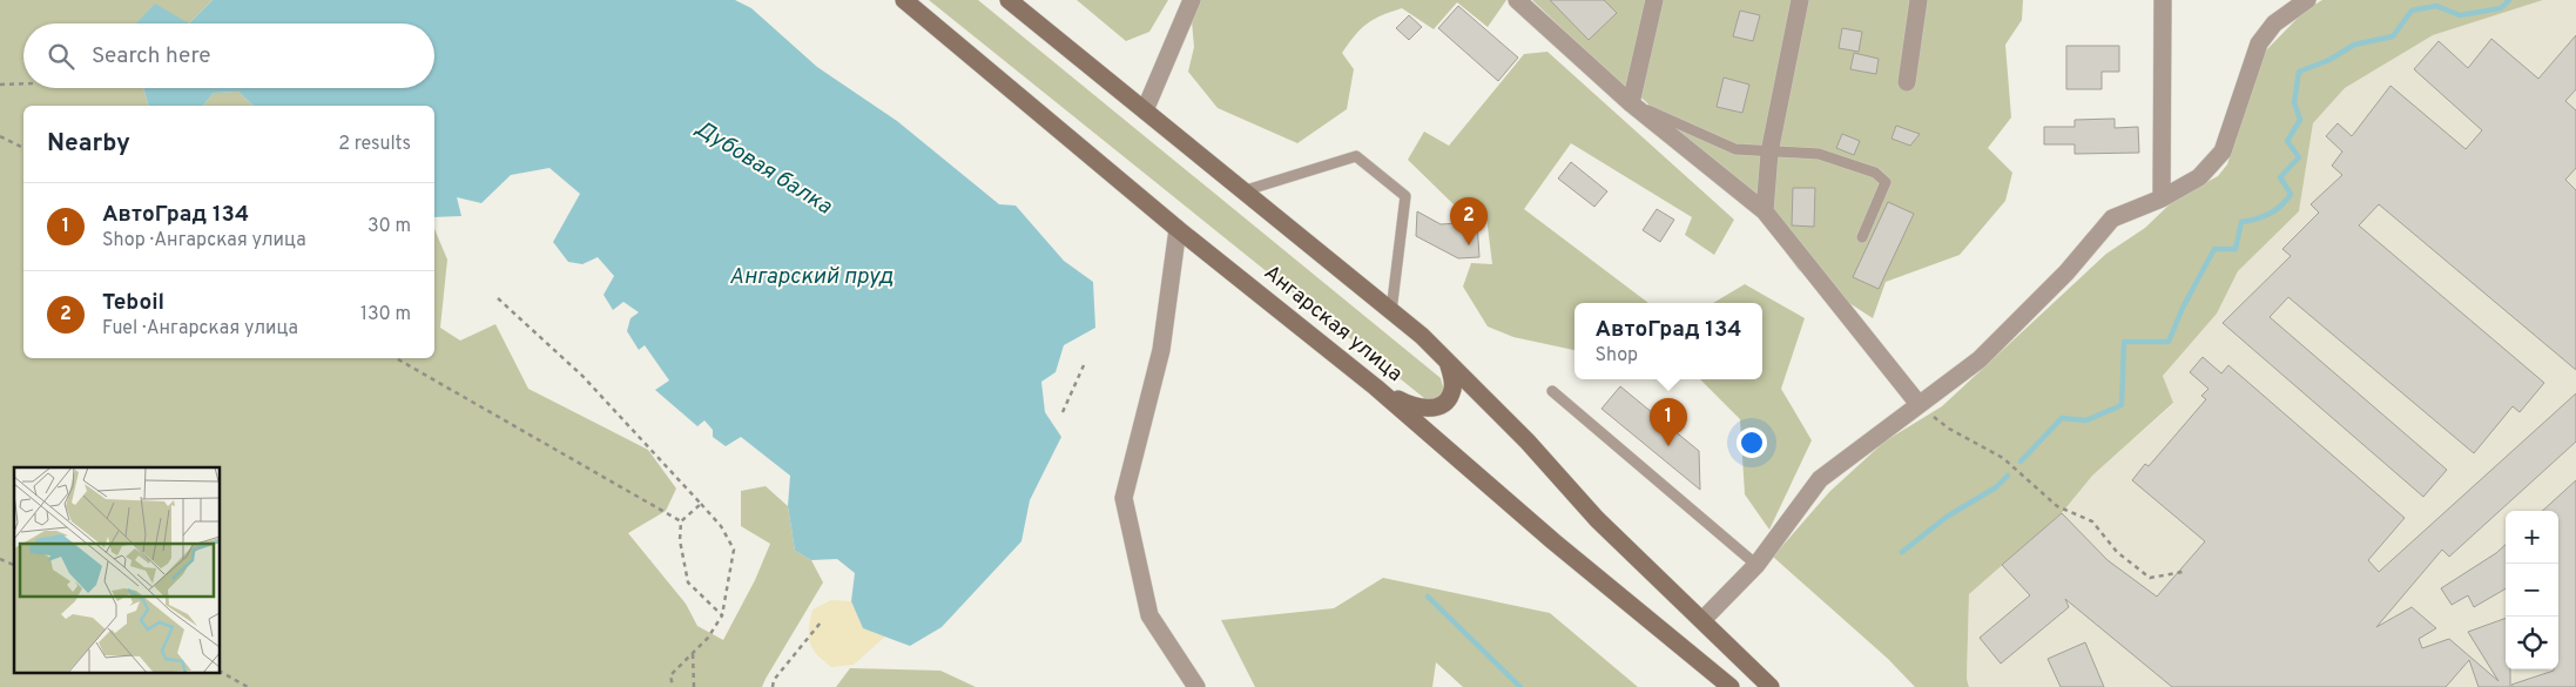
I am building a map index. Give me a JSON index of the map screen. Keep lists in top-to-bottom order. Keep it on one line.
{"streets":{"main road":["Ангарская улица"]},"water":["Дубовая балка","Ангарский пруд"],"page":{"search":"Search here","heading":["Nearby","2 results"],"list":[{"mark":"1","name":"АвтоГрад 134","note":"Shop · Ангарская улица","value":"30 m"},{"mark":"2","name":"Teboil","note":"Fuel · Ангарская улица","value":"130 m"}],"pins":["2","1"],"popup":["АвтоГрад 134","Shop"],"map_buttons":["+","−"]}}
